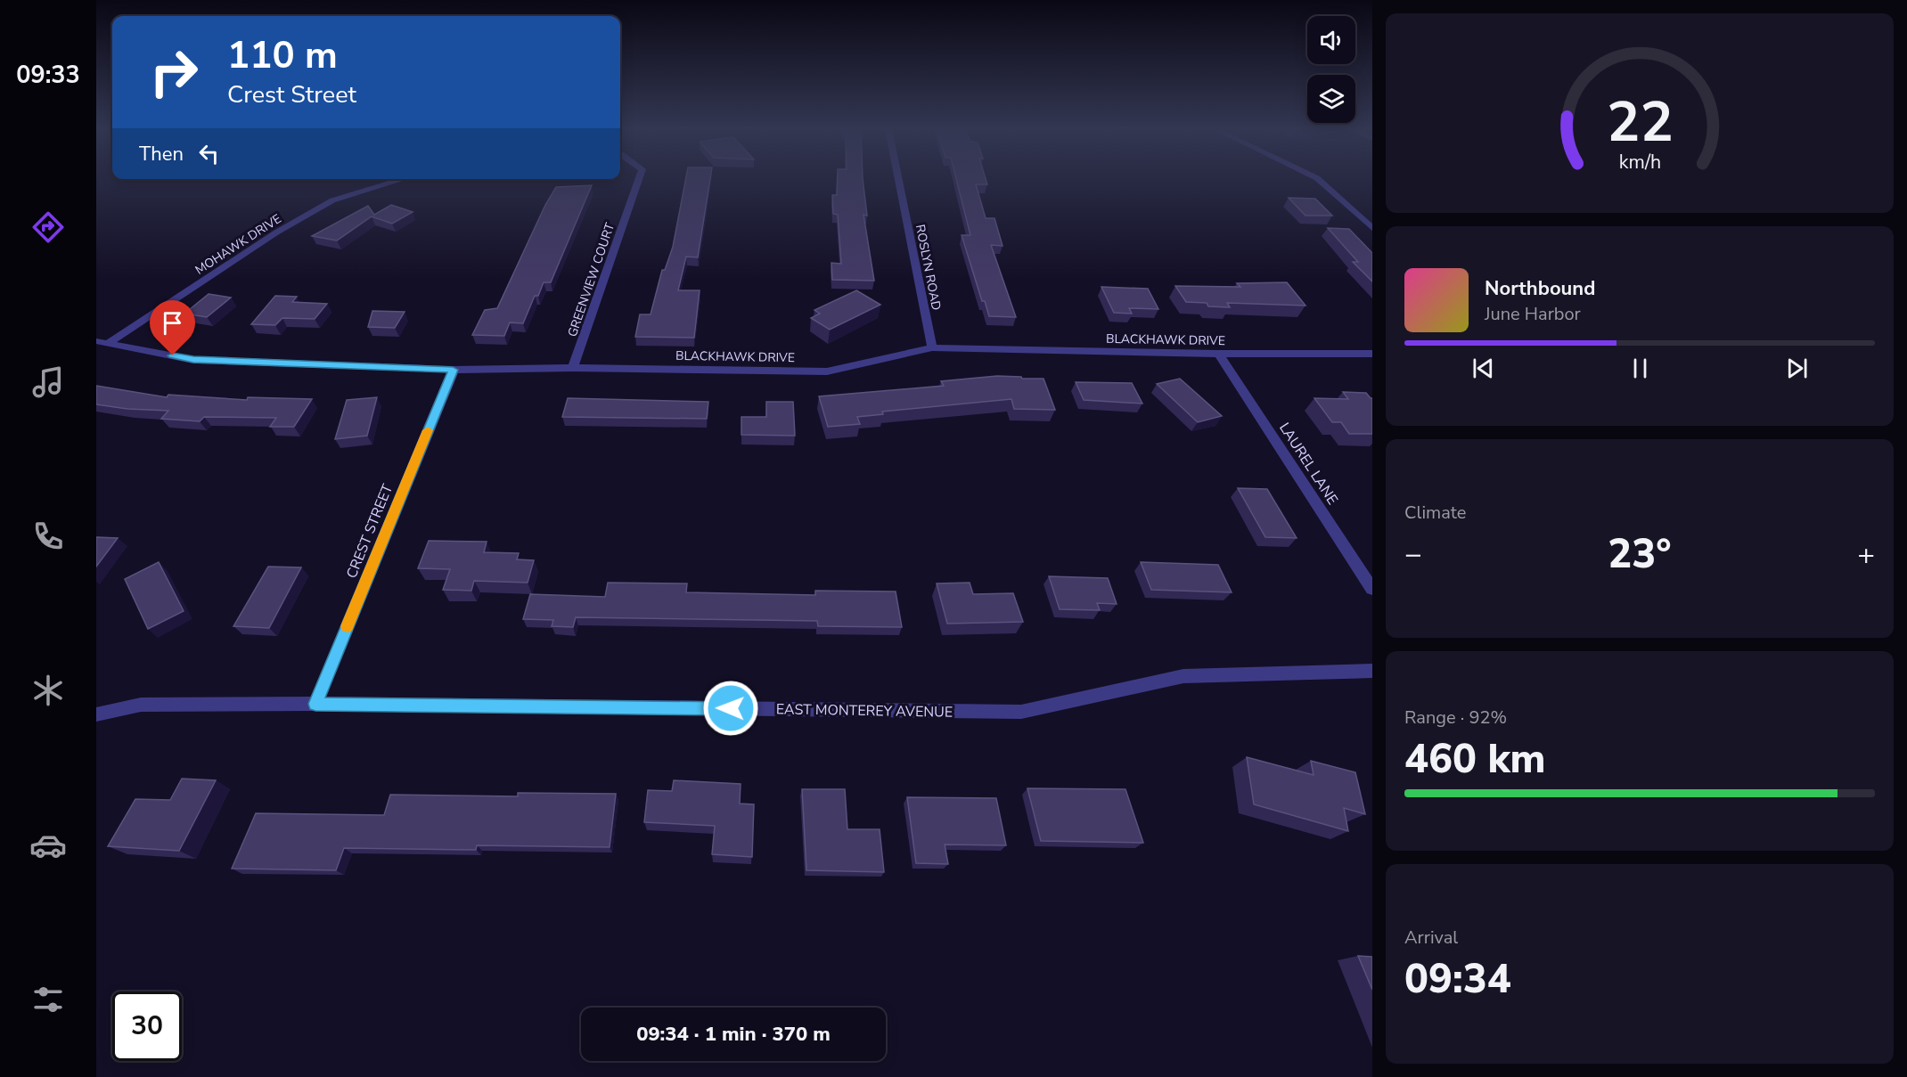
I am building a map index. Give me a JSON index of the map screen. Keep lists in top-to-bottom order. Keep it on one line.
{"streets":{"street":["MOHAWK DRIVE","ROSLYN ROAD","GREENVIEW COURT","BLACKHAWK DRIVE","LAUREL LANE","CREST STREET","EAST MONTEREY AVENUE"]},"crossings":[["MOHAWK DRIVE","BLACKHAWK DRIVE"],["ROSLYN ROAD","BLACKHAWK DRIVE"],["GREENVIEW COURT","BLACKHAWK DRIVE"],["BLACKHAWK DRIVE","LAUREL LANE"],["BLACKHAWK DRIVE","CREST STREET"],["CREST STREET","EAST MONTEREY AVENUE"]],"page":{"tabs":"09:33","turn":["110 m","Crest Street"],"then":"Then","song":["Northbound","June Harbor"],"tile":["Climate",["Range · 92%","460 km"],["Arrival","09:34"]],"heat":["−","23°","+"],"limit":"30","trip":"09:34 · 1 min · 370 m","gauge":["22","km/h"]}}
